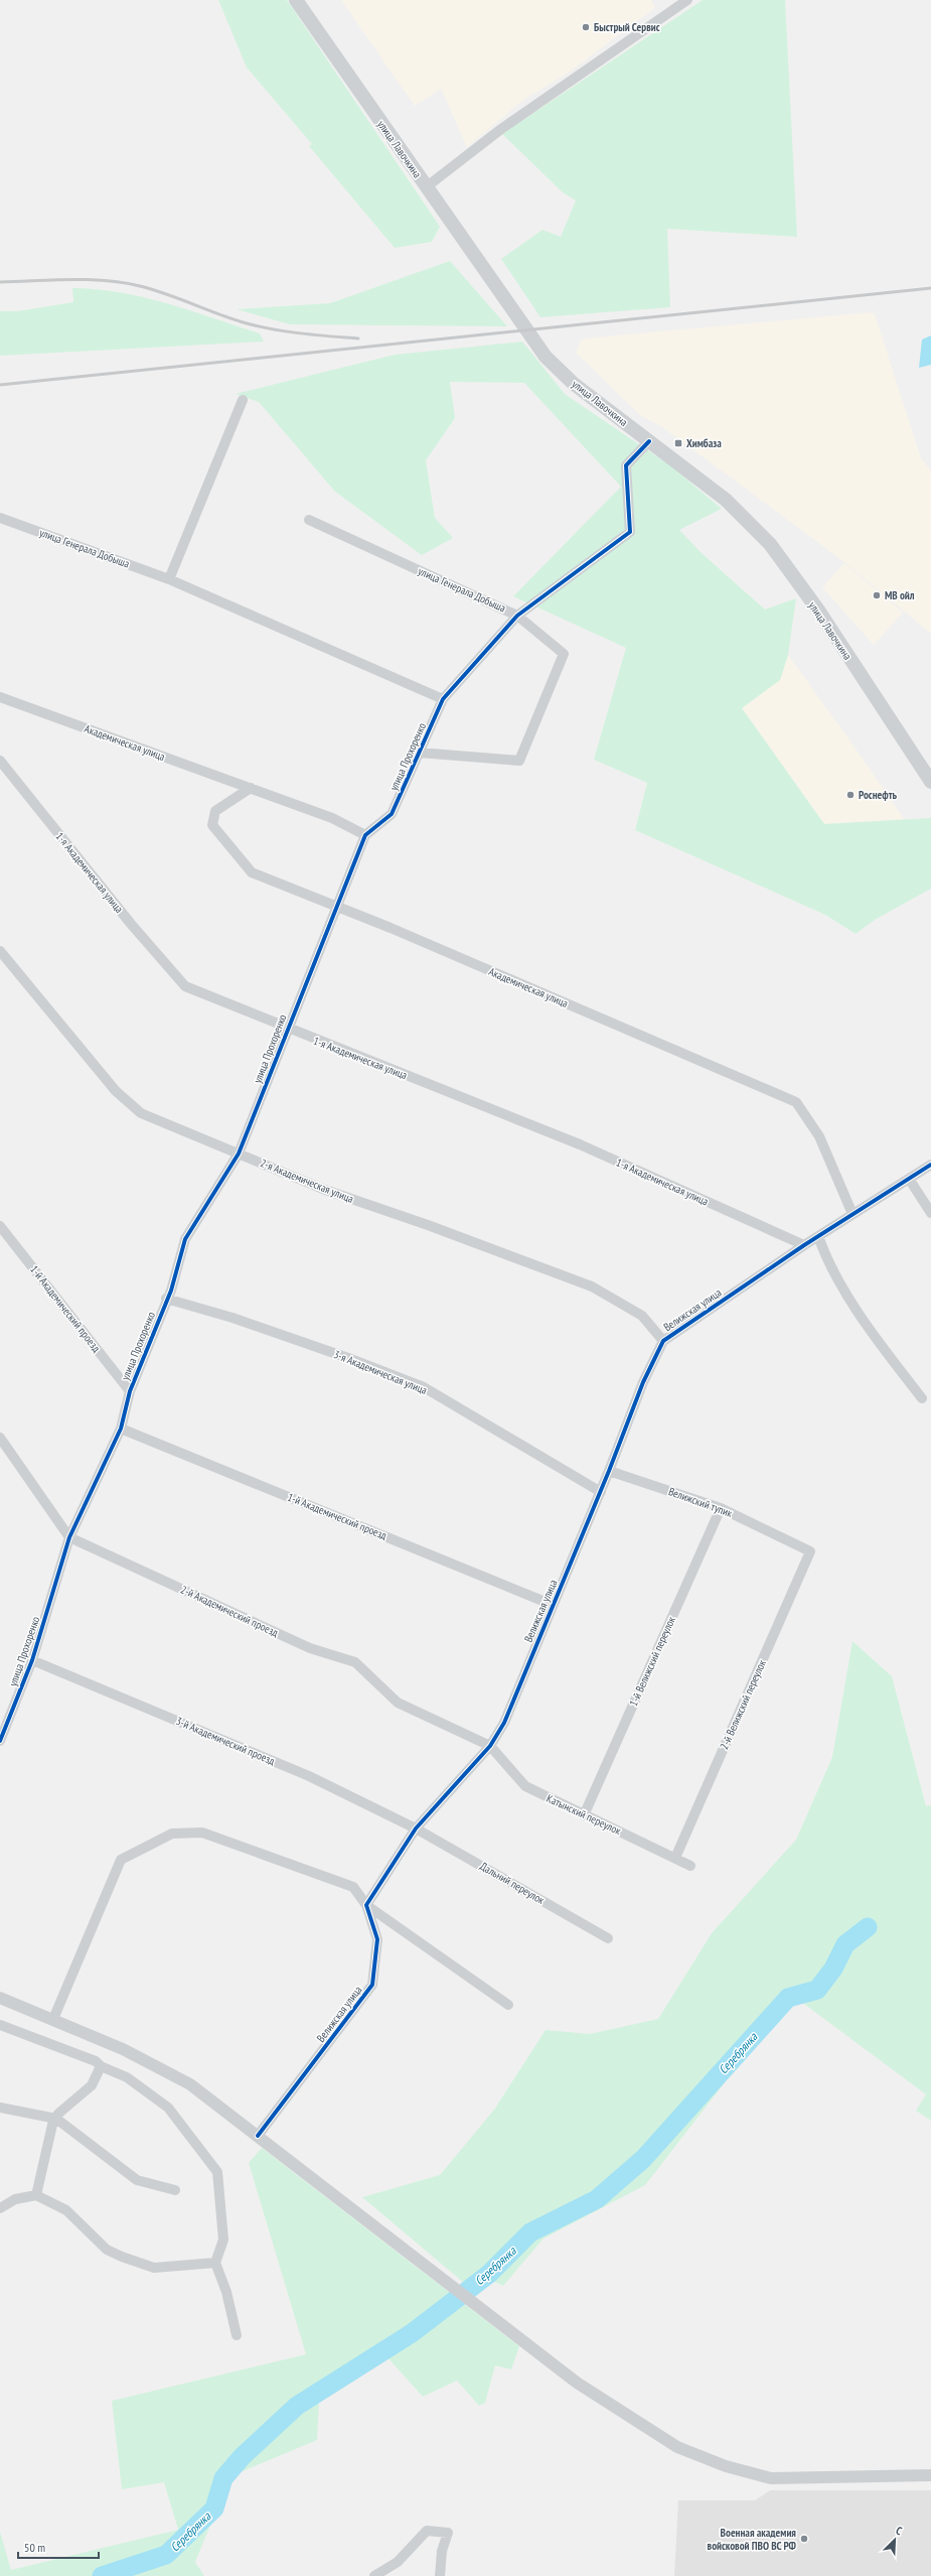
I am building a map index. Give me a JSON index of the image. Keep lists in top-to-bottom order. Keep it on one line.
{"streets":{"main road":["улица Лавочкина"],"street":["улица Генерала Добыша","Академическая улица","улица Прохоренко","1-я Академическая улица","2-я Академическая улица","1-й Академический проезд","Велижская улица","3-я Академическая улица","Велижский тупик","2-й Академический проезд","1-й Велижский переулок","2-й Велижский переулок","3-й Академический проезд","Катынский переулок","Дальний переулок"]},"crossings":[["улица Лавочкина","улица Прохоренко"],["улица Генерала Добыша","улица Прохоренко"],["Академическая улица","улица Прохоренко"],["Академическая улица","Велижская улица"],["улица Прохоренко","1-я Академическая улица"],["улица Прохоренко","2-я Академическая улица"],["улица Прохоренко","1-й Академический проезд"],["улица Прохоренко","3-я Академическая улица"],["улица Прохоренко","2-й Академический проезд"],["улица Прохоренко","3-й Академический проезд"],["1-я Академическая улица","Велижская улица"],["2-я Академическая улица","Велижская улица"],["1-й Академический проезд","Велижская улица"],["Велижская улица","3-я Академическая улица"],["Велижская улица","Велижский тупик"],["Велижская улица","2-й Академический проезд"],["Велижская улица","3-й Академический проезд"],["Велижская улица","Катынский переулок"],["Велижская улица","Дальний переулок"],["Велижский тупик","1-й Велижский переулок"],["Велижский тупик","2-й Велижский переулок"],["2-й Академический проезд","Катынский переулок"],["1-й Велижский переулок","Катынский переулок"],["2-й Велижский переулок","Катынский переулок"],["3-й Академический проезд","Дальний переулок"]],"water":["Серебрянка"],"places":{"other":["Быстрый Сервис","МВ ойл","Роснефть","Военная академия войсковой ПВО ВС РФ"],"transit":["Химбаза"]},"scale_bar":"50 m","north":"top right"}
